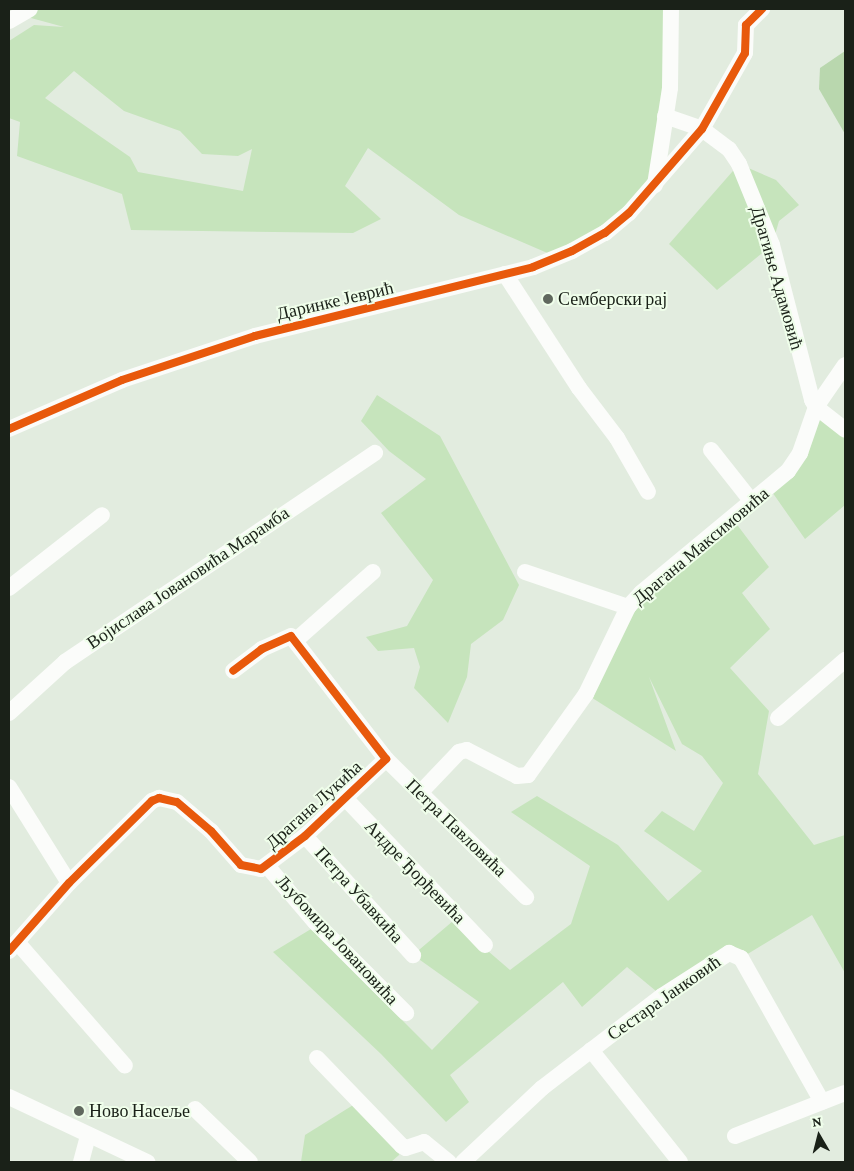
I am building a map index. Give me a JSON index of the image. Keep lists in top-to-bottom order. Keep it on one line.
{"streets":{"street":["Драгиње Адамовић","Даринке Јеврић","Драгана Максимовића","Војислава Јовановића Марамба","Драгана Лукића","Петра Павловића","Андре Ђорђевића","Петра Убавкића","Љубомира Јовановића","Сестара Јанковић"]},"crossings":[["Драгиње Адамовић","Даринке Јеврић"],["Драгиње Адамовић","Драгана Максимовића"],["Драгана Максимовића","Петра Павловића"],["Драгана Лукића","Петра Павловића"],["Драгана Лукића","Андре Ђорђевића"],["Драгана Лукића","Петра Убавкића"],["Драгана Лукића","Љубомира Јовановића"]],"places":["Семберски рај","Ново Насеље"],"north":"top"}
